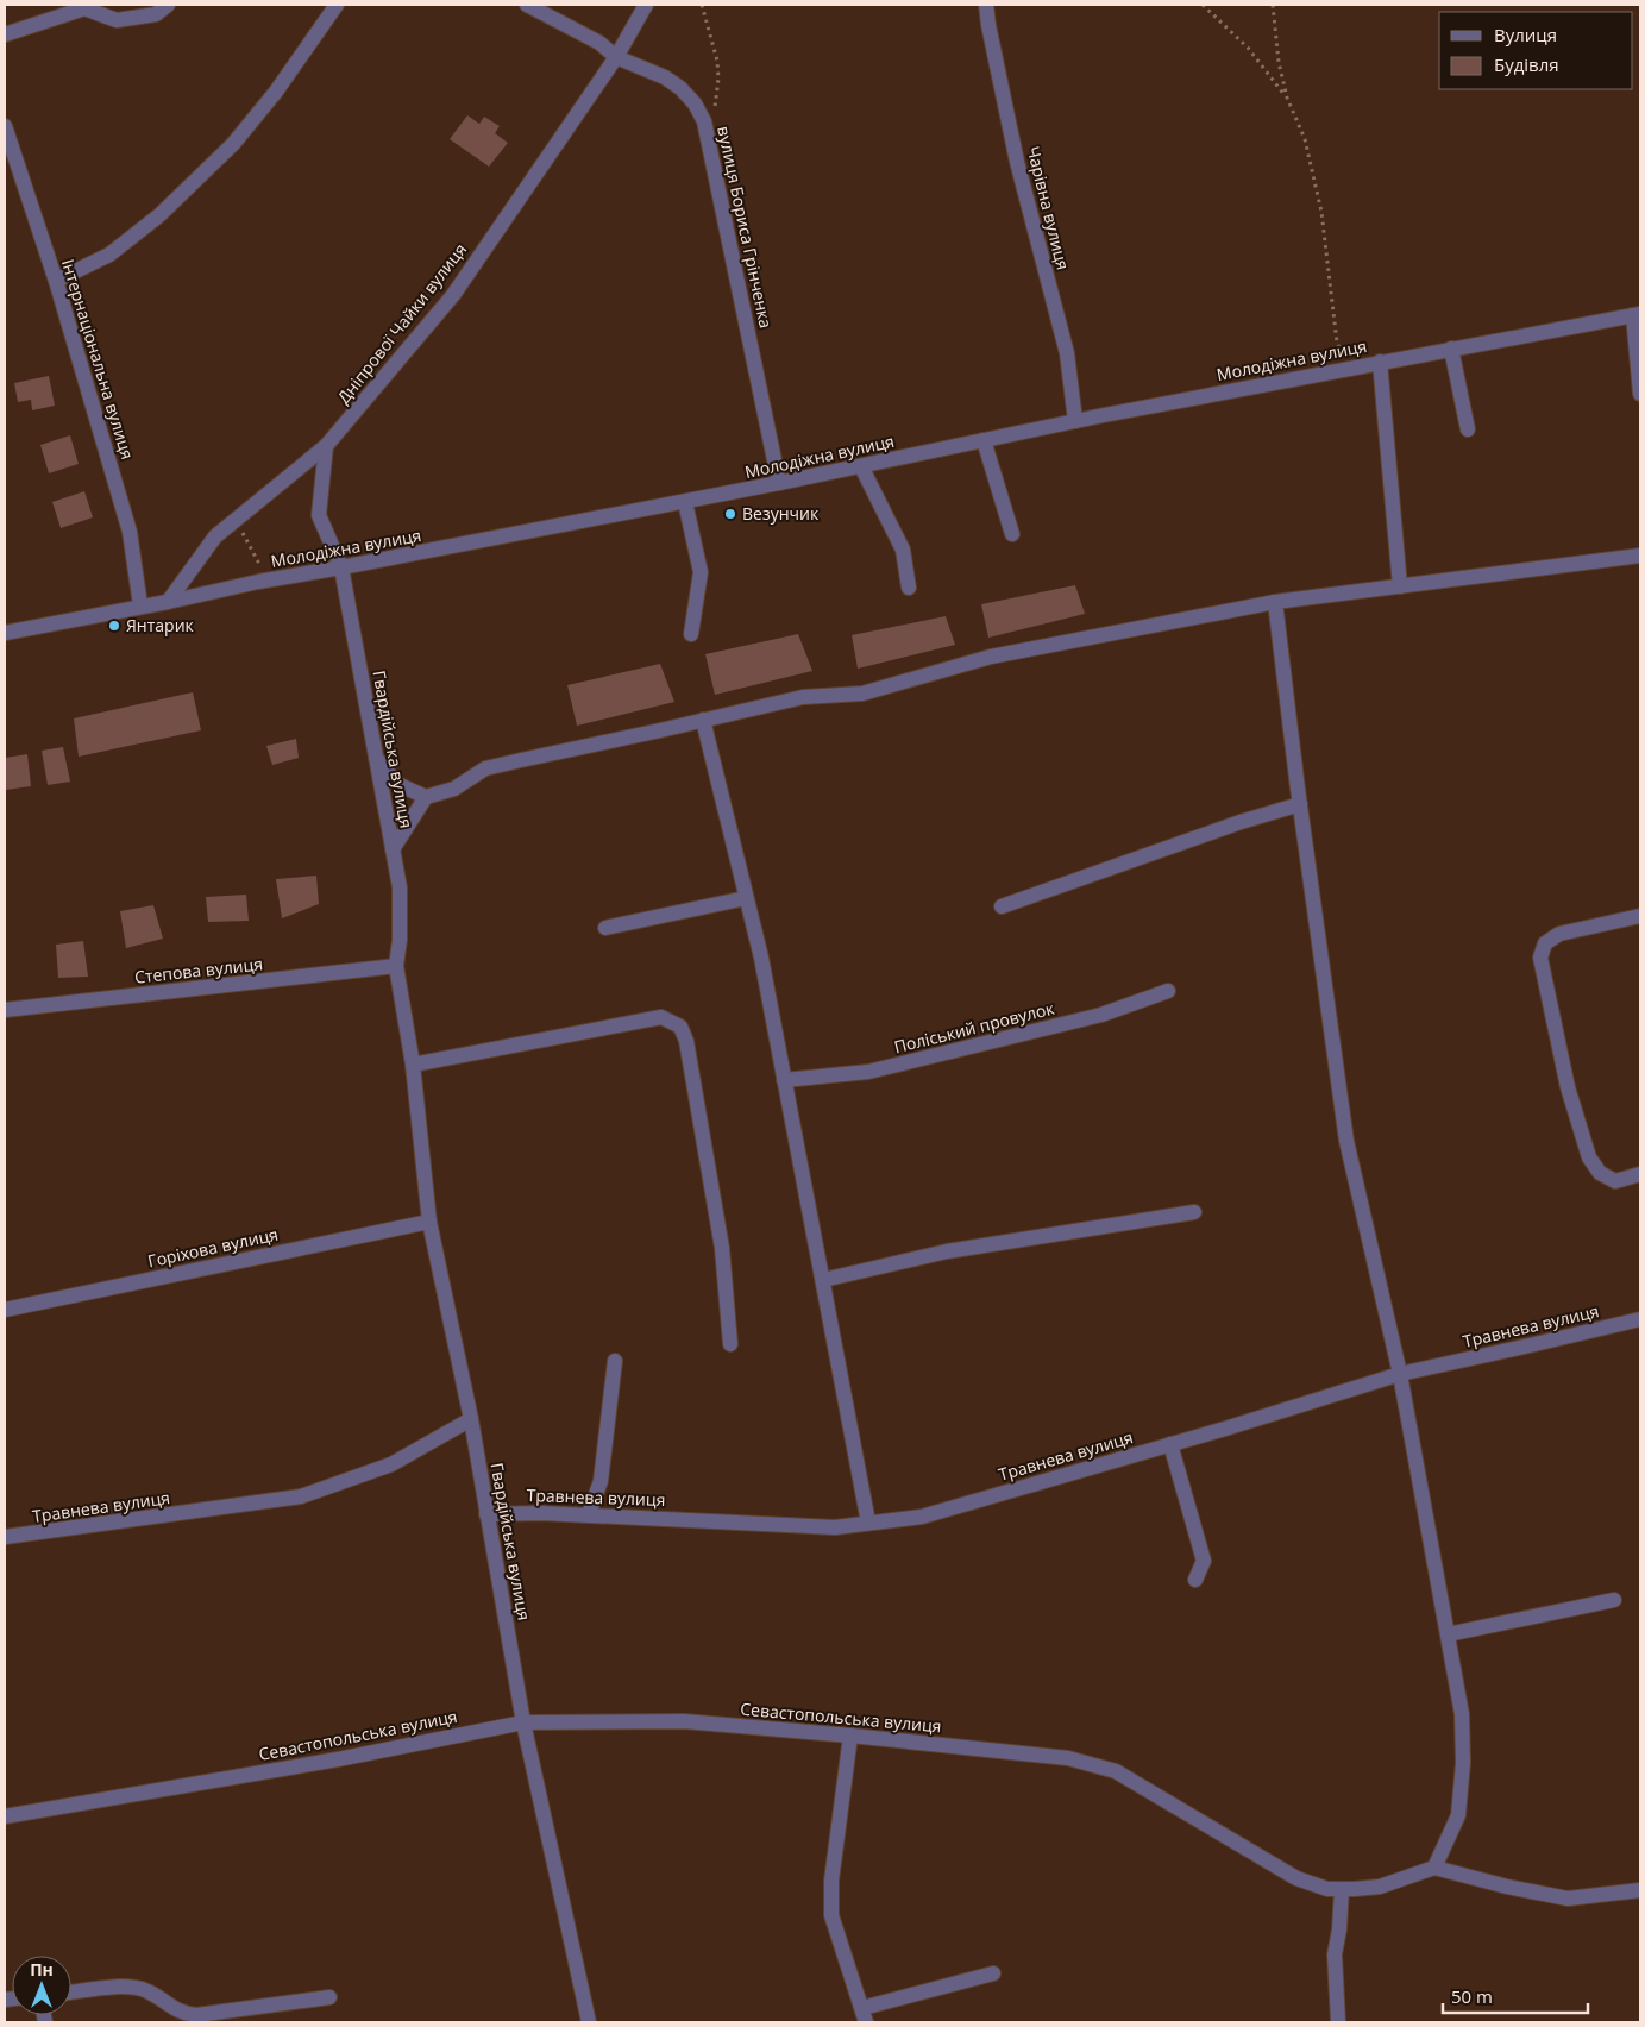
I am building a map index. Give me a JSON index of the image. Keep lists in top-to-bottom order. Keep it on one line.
{"streets":{"street":["Чарівна вулиця","вулиця Бориса Грінченка","Дніпрової Чайки вулиця","Інтернаціональна вулиця","Молодіжна вулиця","Гвардійська вулиця","Степова вулиця","Поліський провулок","Горіхова вулиця","Травнева вулиця","Севастопольська вулиця"]},"crossings":[["Чарівна вулиця","Молодіжна вулиця"],["вулиця Бориса Грінченка","Дніпрової Чайки вулиця"],["вулиця Бориса Грінченка","Молодіжна вулиця"],["Дніпрової Чайки вулиця","Молодіжна вулиця"],["Дніпрової Чайки вулиця","Гвардійська вулиця"],["Інтернаціональна вулиця","Молодіжна вулиця"],["Молодіжна вулиця","Гвардійська вулиця"],["Гвардійська вулиця","Степова вулиця"],["Гвардійська вулиця","Горіхова вулиця"],["Гвардійська вулиця","Травнева вулиця"],["Гвардійська вулиця","Севастопольська вулиця"]],"places":["Везунчик","Янтарик"],"legend":["Вулиця","Будівля"],"scale_bar":"50 m","north":"top"}
